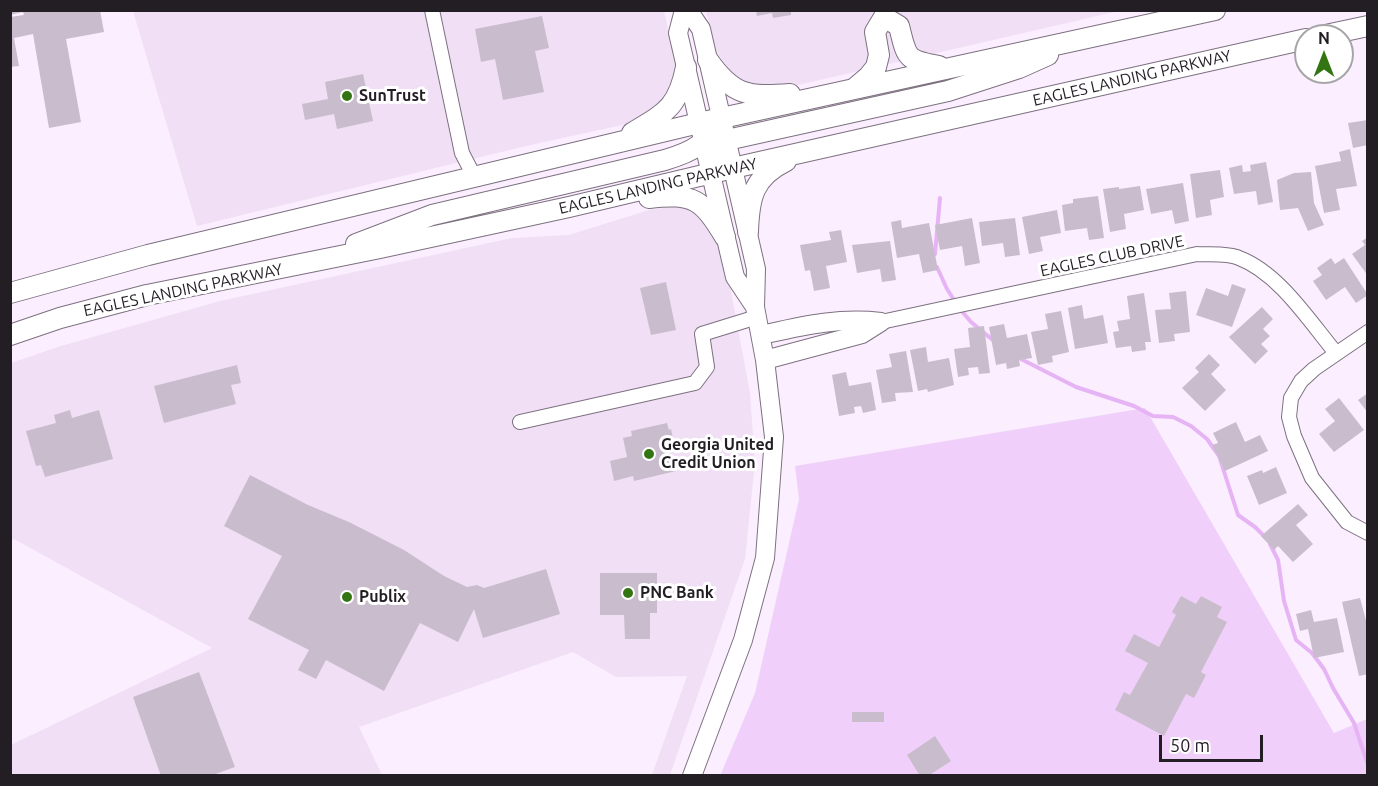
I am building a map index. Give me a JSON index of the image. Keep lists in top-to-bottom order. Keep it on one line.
{"streets":{"main road":["EAGLES LANDING PARKWAY"],"street":["EAGLES CLUB DRIVE"]},"places":["SunTrust","Georgia United Credit Union","PNC Bank","Publix"],"scale_bar":"50 m","north":"top"}
